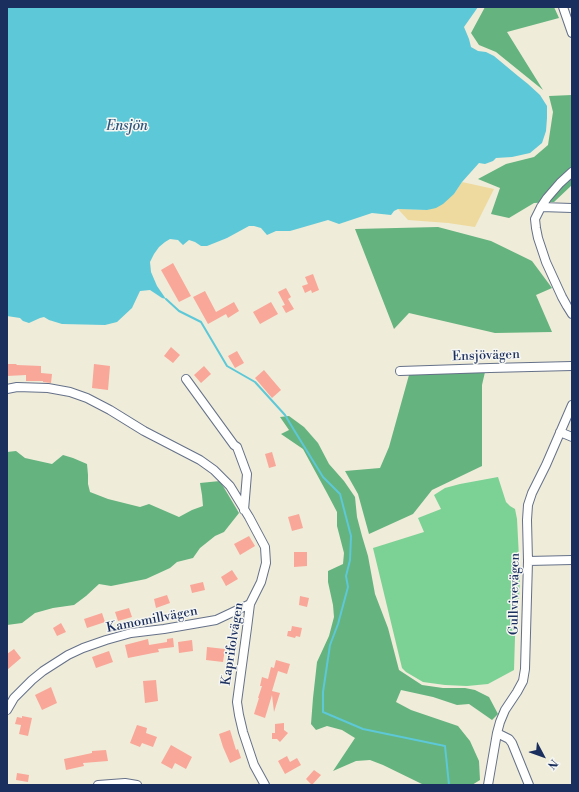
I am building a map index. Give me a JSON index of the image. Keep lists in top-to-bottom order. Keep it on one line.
{"streets":{"street":["Ensjövägen","Gullvivevägen","Kamomillvägen","Kaprifolvägen"]},"crossings":[["Kamomillvägen","Kaprifolvägen"]],"water":["Ensjön"],"north":"bottom right"}
